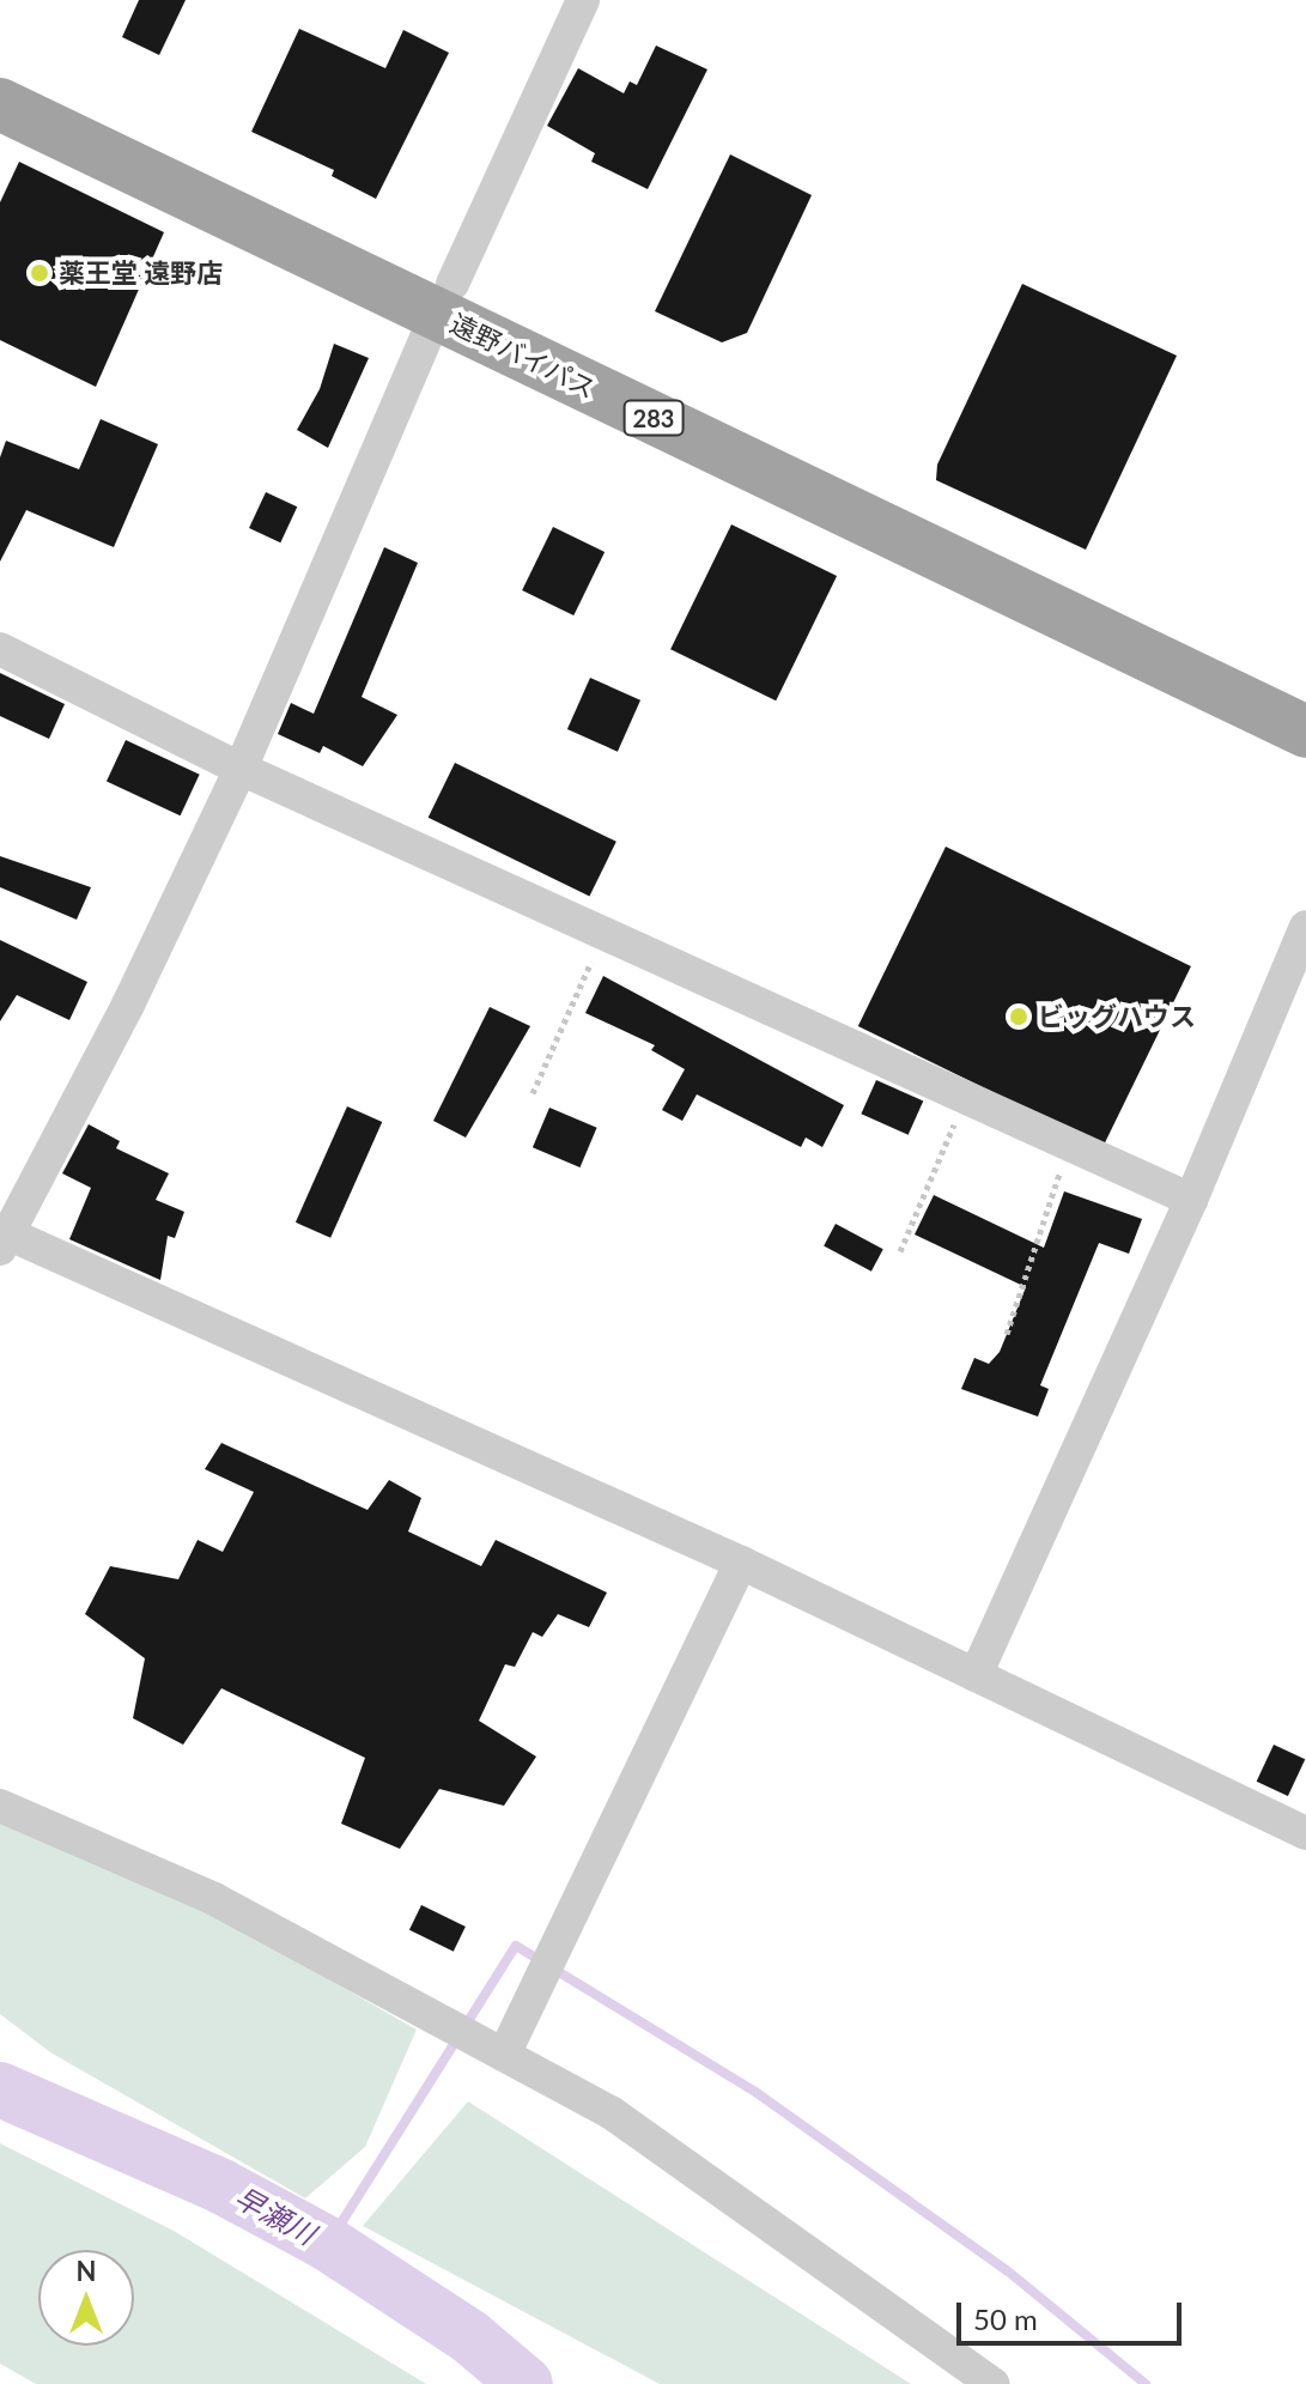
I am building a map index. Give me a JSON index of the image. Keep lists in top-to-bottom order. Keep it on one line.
{"streets":{"highway":["遠野バイパス","283"]},"water":["早瀬川"],"places":["薬王堂 遠野店","ビッグハウス"],"scale_bar":"50 m","north":"top"}
